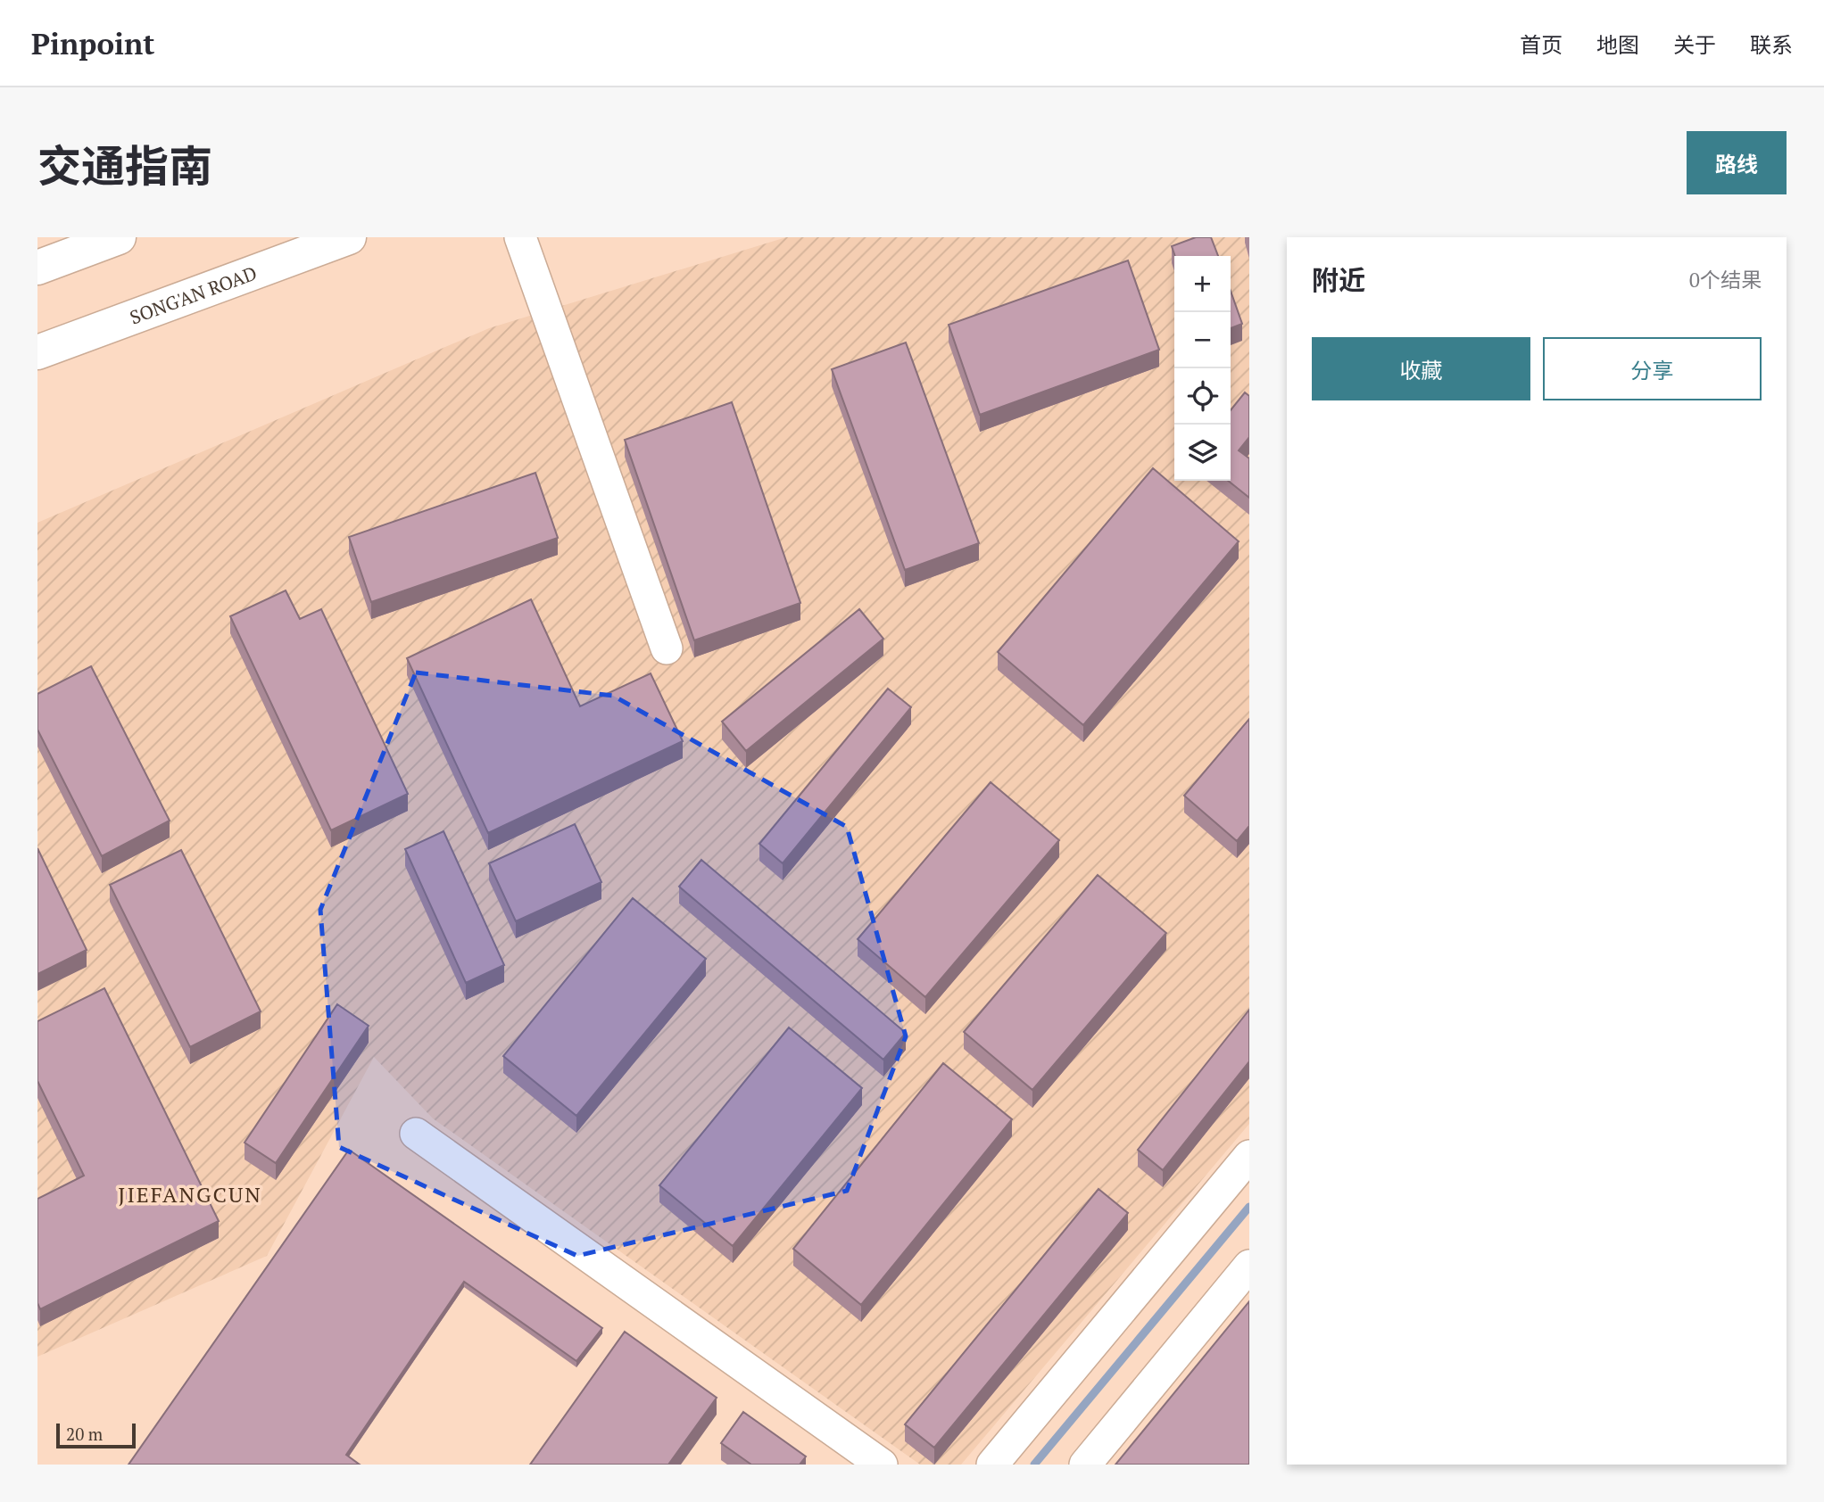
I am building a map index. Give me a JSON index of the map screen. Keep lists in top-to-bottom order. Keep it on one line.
{"streets":{"main road":["SONG'AN ROAD"]},"districts":["JIEFANGCUN"],"scale_bar":"20 m","page":{"header":"Pinpoint","nav":["首页","地图","关于","联系"],"title":"交通指南","buttons":["路线",["收藏","分享"]],"heading":["附近","0个结果"],"map_buttons":["+","−"],"scale":"20 m"}}
